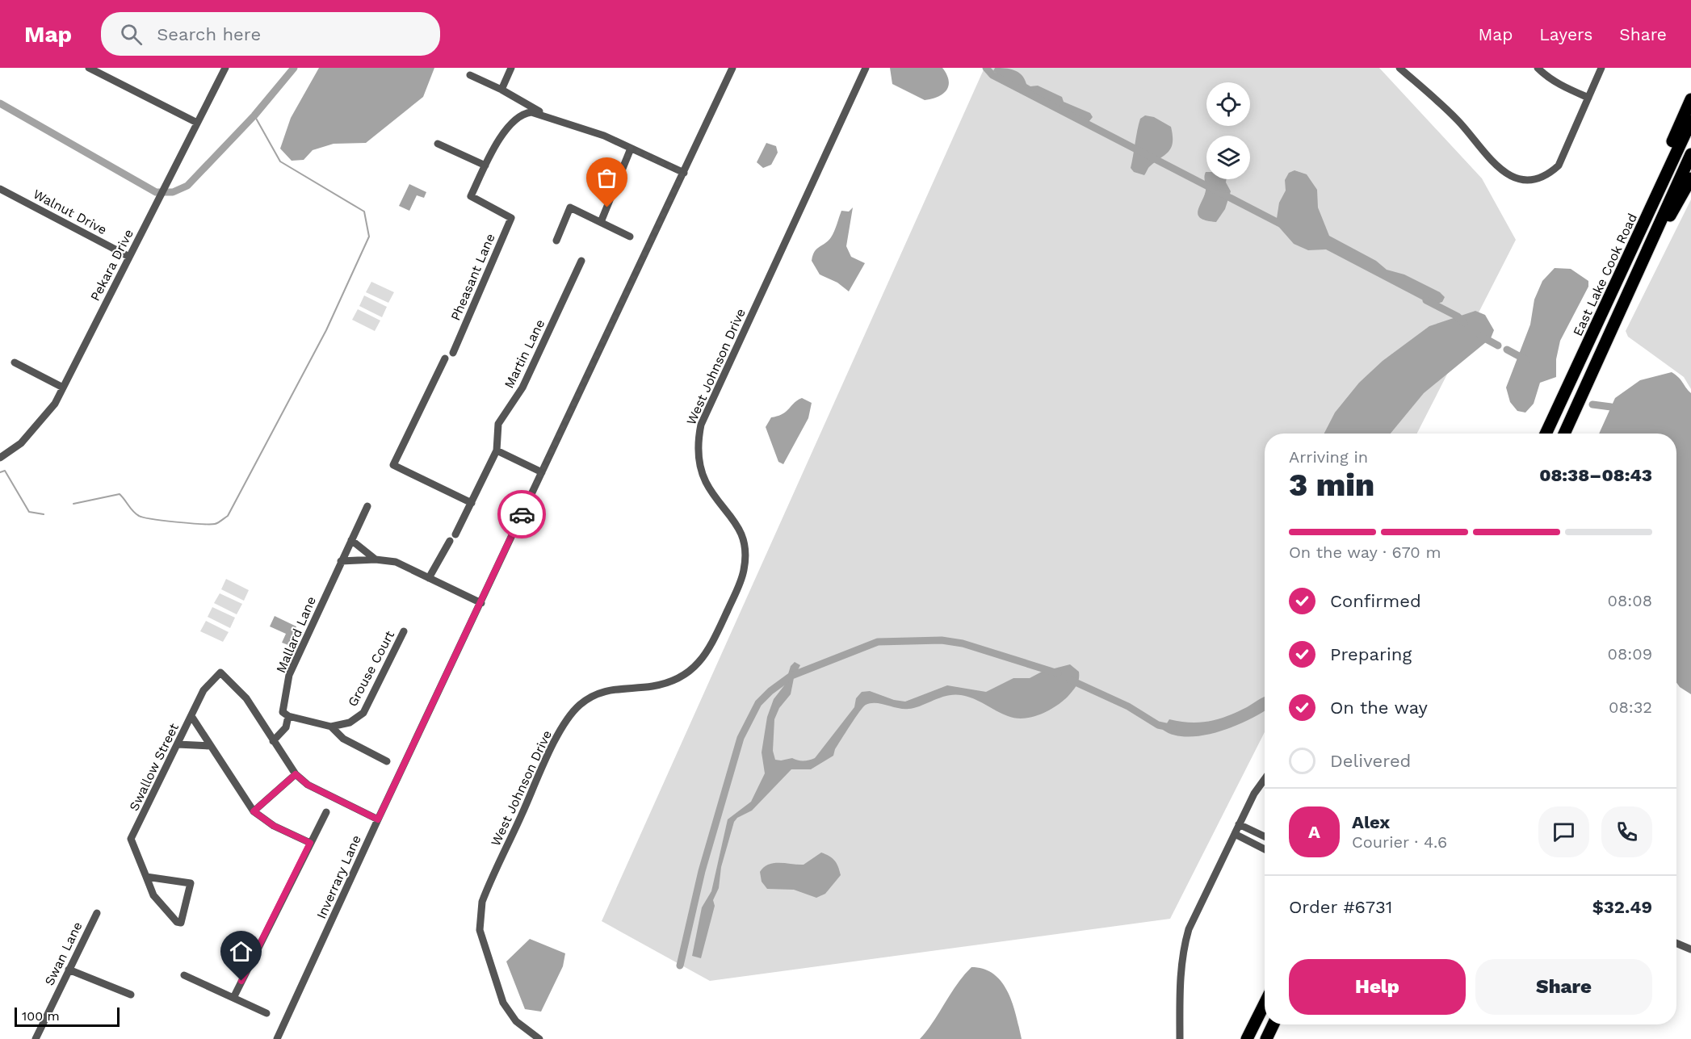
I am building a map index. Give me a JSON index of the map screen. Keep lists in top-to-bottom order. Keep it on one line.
{"streets":{"main road":["East Lake Cook Road"],"street":["Walnut Drive","Pekara Drive","Pheasant Lane","Martin Lane","West Johnson Drive","Mallard Lane","Grouse Court","Swallow Street","Inverrary Lane","Swan Lane"]},"crossings":[["Walnut Drive","Pekara Drive"]],"scale_bar":"100 m","page":{"header":"Map","search":"Search here","nav":["Map","Layers","Share"],"heading":["3 min","Arriving in","08:38–08:43"],"panel":["Alex","Courier · 4.6","Order #6731","$32.49"],"bar":"On the way · 670 m","list":[["Confirmed","08:08"],["Preparing","08:09"],["On the way","08:32"],"Delivered"],"round":"A","buttons":["Help","Share"],"scale":"100 m"}}
